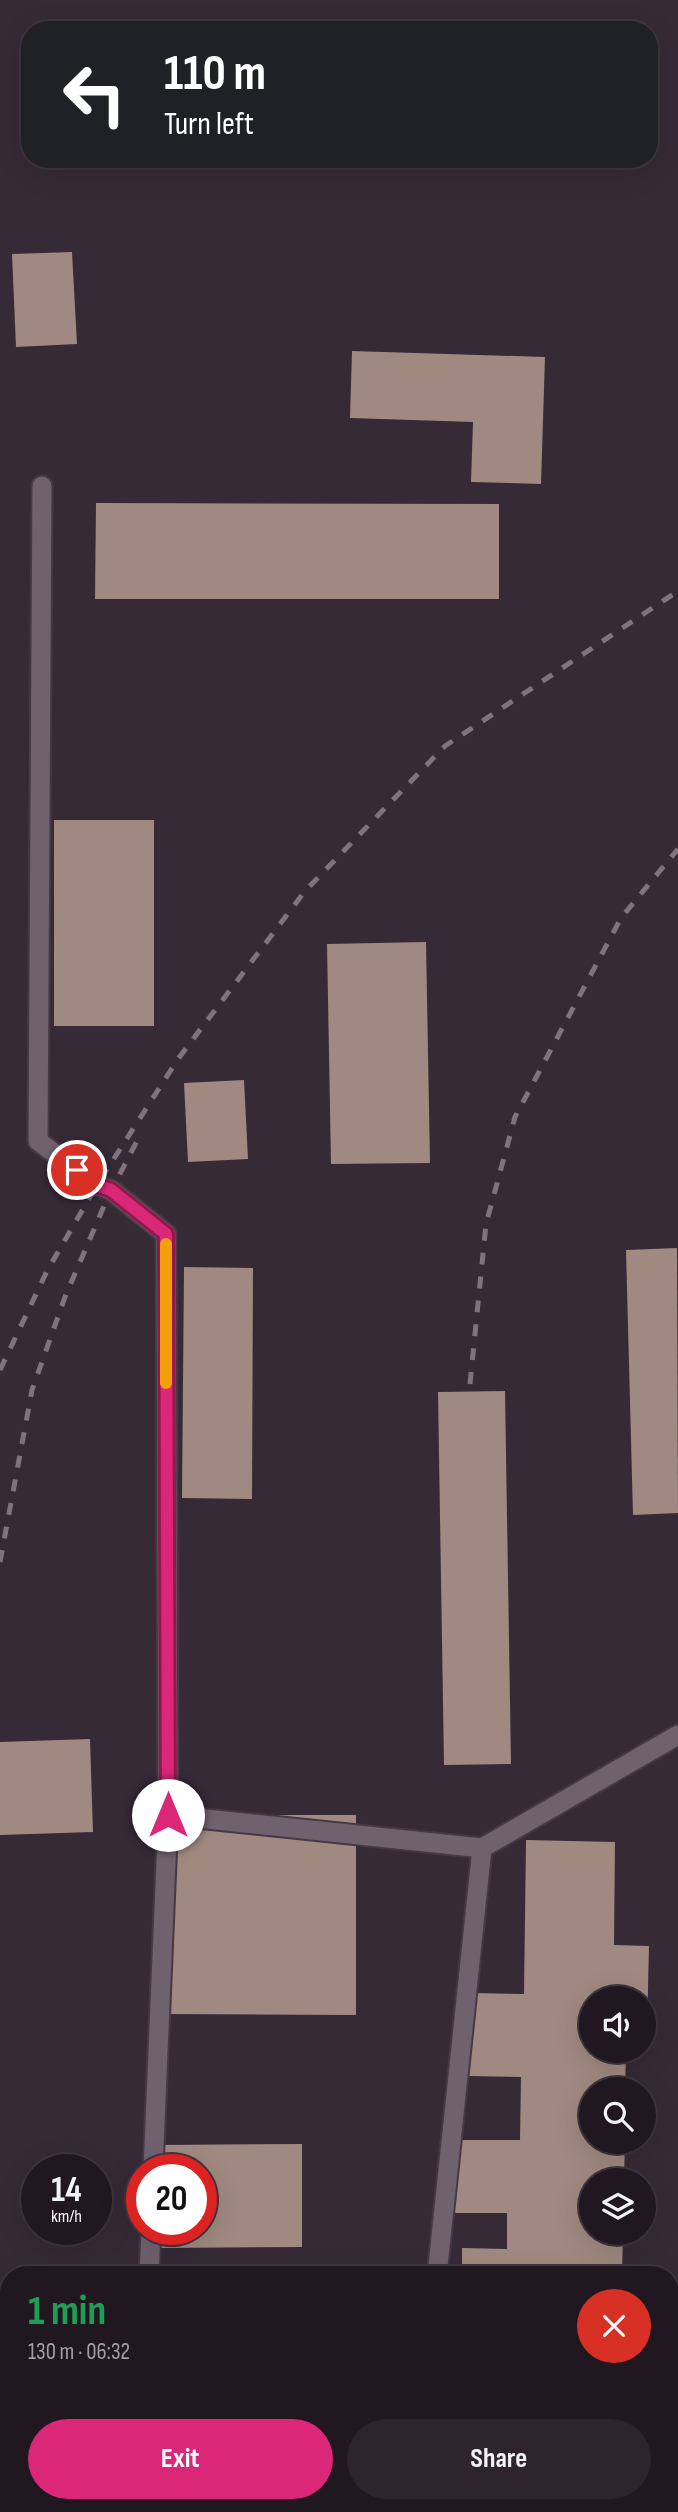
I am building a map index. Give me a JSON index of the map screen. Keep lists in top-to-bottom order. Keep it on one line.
{"page":{"turn":["110 m","Turn left"],"speed":"14 km/h","limit":"20","heading":["1 min","130 m · 06:32"],"buttons":["Exit","Share"]}}
